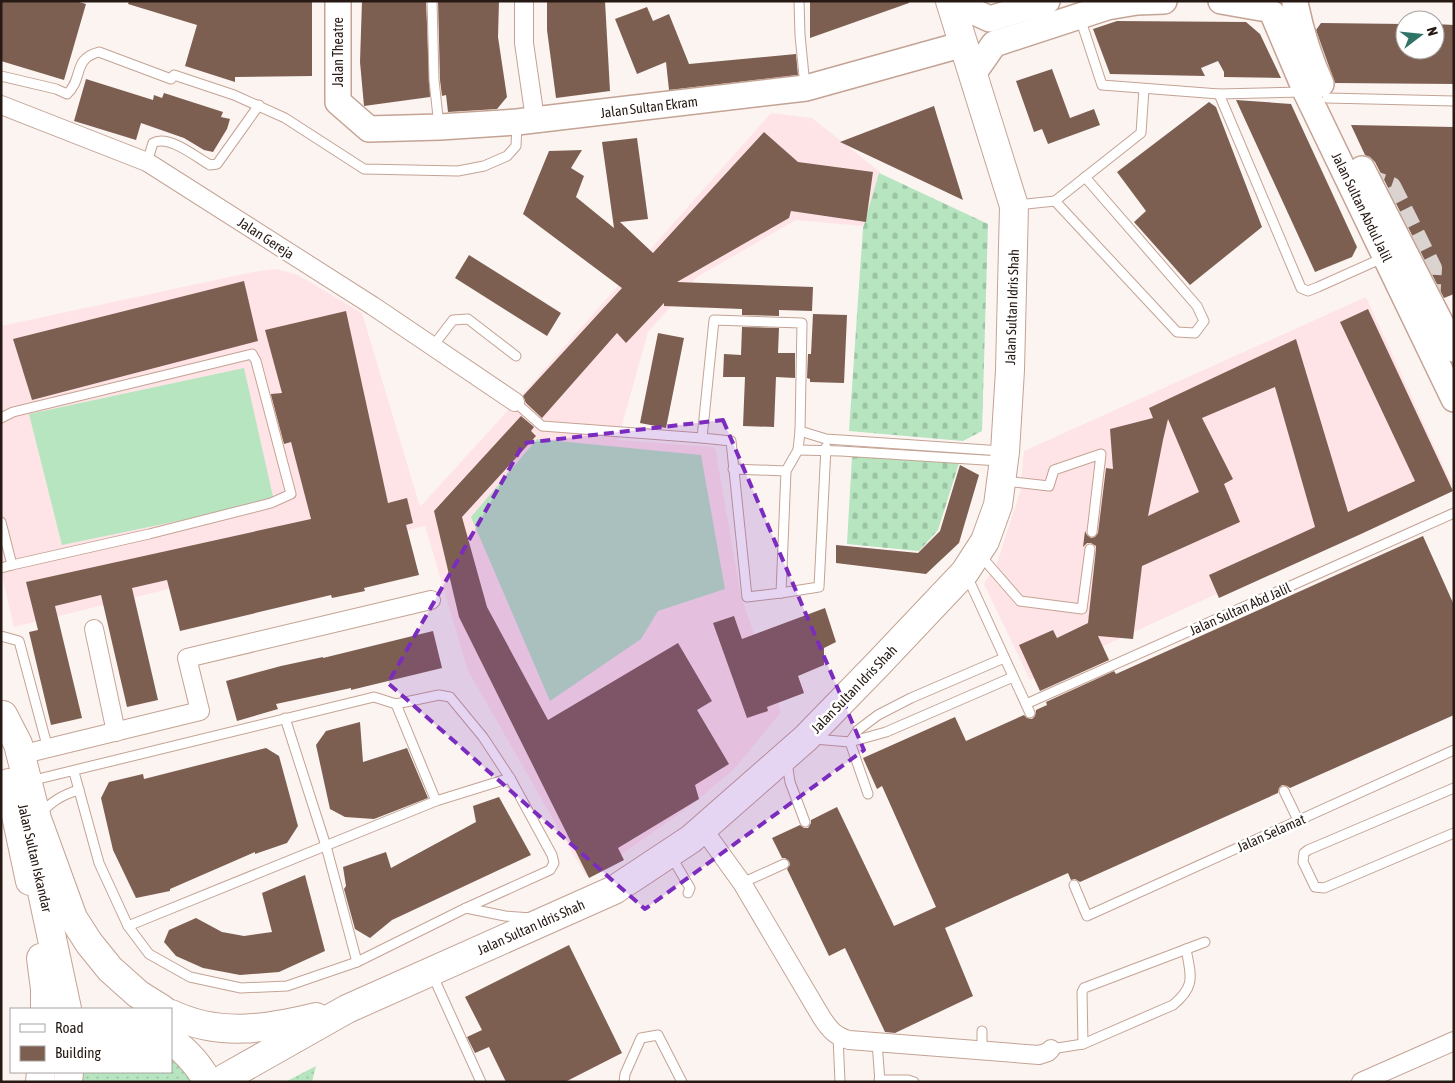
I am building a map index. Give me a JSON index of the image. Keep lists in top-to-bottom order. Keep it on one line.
{"streets":{"highway":["Jalan Sultan Idris Shah","Jalan Sultan Iskandar"],"street":["Jalan Theatre","Jalan Sultan Ekram","Jalan Sultan Abdul Jalil","Jalan Gereja"],"lane":["Jalan Sultan Abd Jalil","Jalan Selamat"]},"crossings":[["Jalan Theatre","Jalan Sultan Ekram"],["Jalan Sultan Ekram","Jalan Sultan Idris Shah"]],"legend":["Road","Building"],"north":"right"}
